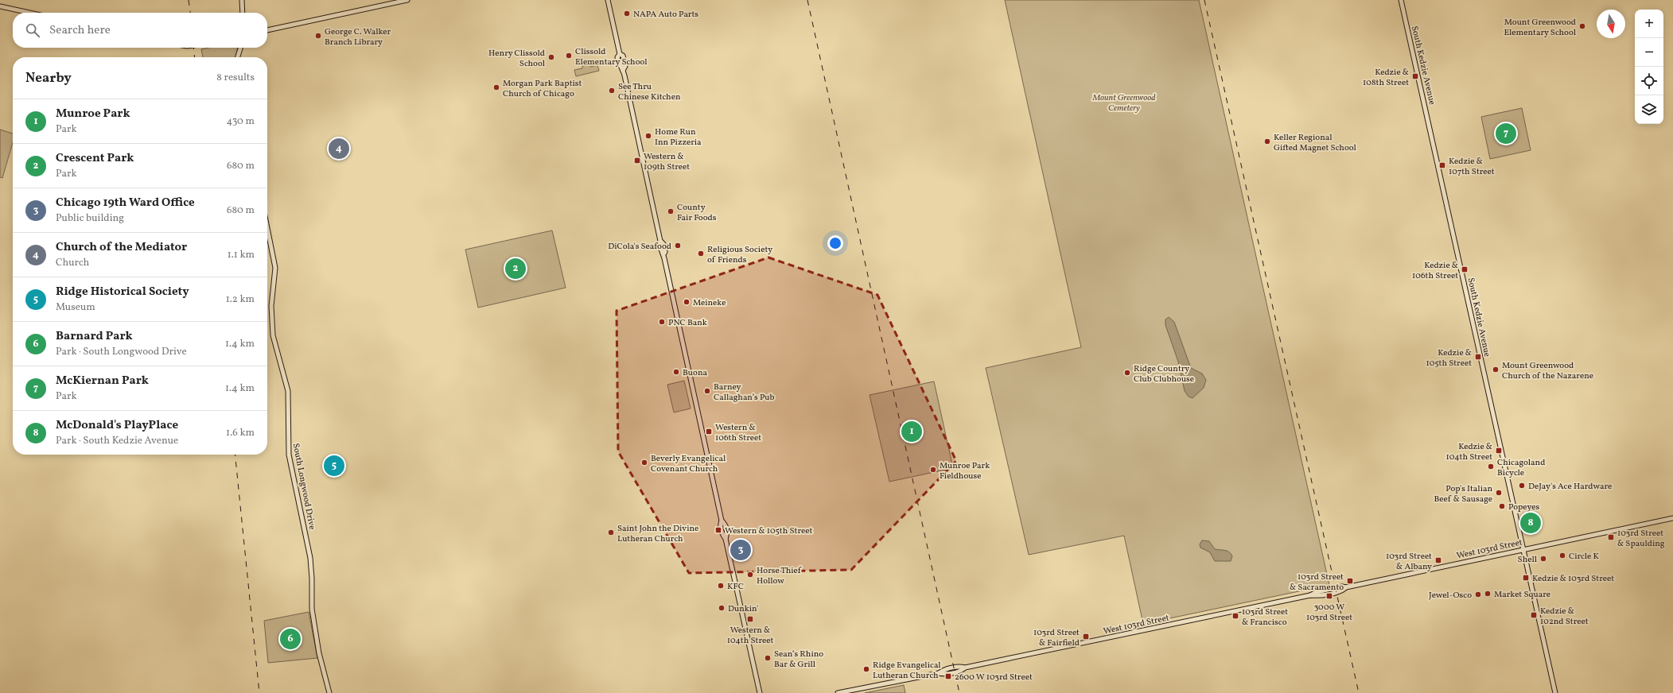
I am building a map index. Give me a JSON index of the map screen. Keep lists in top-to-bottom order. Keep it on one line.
{"streets":{"main road":["South Kedzie Avenue","South Longwood Drive","West 103rd Street"]},"crossings":[["South Kedzie Avenue","West 103rd Street"]],"parks":["Mount Greenwood Cemetery"],"places":{"other":["NAPA Auto Parts","Mount Greenwood Elementary School","George C. Walker Branch Library","Clissold Elementary School","Henry Clissold School","Morgan Park Baptist Church of Chicago","See Thru Chinese Kitchen","Home Run Inn Pizzeria","Keller Regional Gifted Magnet School","County Fair Foods","DiCola's Seafood","Religious Society of Friends","Meineke","PNC Bank","Mount Greenwood Church of the Nazarene","Buona","Ridge Country Club Clubhouse","Barney Callaghan’s Pub","Beverly Evangelical Covenant Church","Chicagoland Bicycle","Munroe Park Fieldhouse","DeJay's Ace Hardware","Pop's Italian Beef & Sausage","Popeyes","Saint John the Divine Lutheran Church","Circle K","Shell","Horse Thief Hollow","KFC","Market Square","Jewel-Osco","Dunkin'","Sean’s Rhino Bar & Grill","Ridge Evangelical Lutheran Church"],"transit":["Kedzie & 108th Street","Western & 109th Street","Kedzie & 107th Street","Kedzie & 106th Street","Kedzie & 105th Street","Western & 106th Street","Kedzie & 104th Street","Western & 105th Street","103rd Street & Spaulding","103rd Street & Albany","Kedzie & 103rd Street","103rd Street & Sacramento","3000 W 103rd Street","Kedzie & 102nd Street","103rd Street & Francisco","Western & 104th Street","103rd Street & Fairfield","2600 W 103rd Street"]},"north":"bottom","page":{"map_buttons":["+","−"],"search":"Search here","heading":["Nearby","8 results"],"list":[{"mark":"1","name":"Munroe Park","note":"Park","value":"430 m"},{"mark":"2","name":"Crescent Park","note":"Park","value":"680 m"},{"mark":"3","name":"Chicago 19th Ward Office","note":"Public building","value":"680 m"},{"mark":"4","name":"Church of the Mediator","note":"Church","value":"1.1 km"},{"mark":"5","name":"Ridge Historical Society","note":"Museum","value":"1.2 km"},{"mark":"6","name":"Barnard Park","note":"Park · South Longwood Drive","value":"1.4 km"},{"mark":"7","name":"McKiernan Park","note":"Park","value":"1.4 km"},{"mark":"8","name":"McDonald's PlayPlace","note":"Park · South Kedzie Avenue","value":"1.6 km"}],"pins":["7","4","2","1","5","8","3","6"]}}
